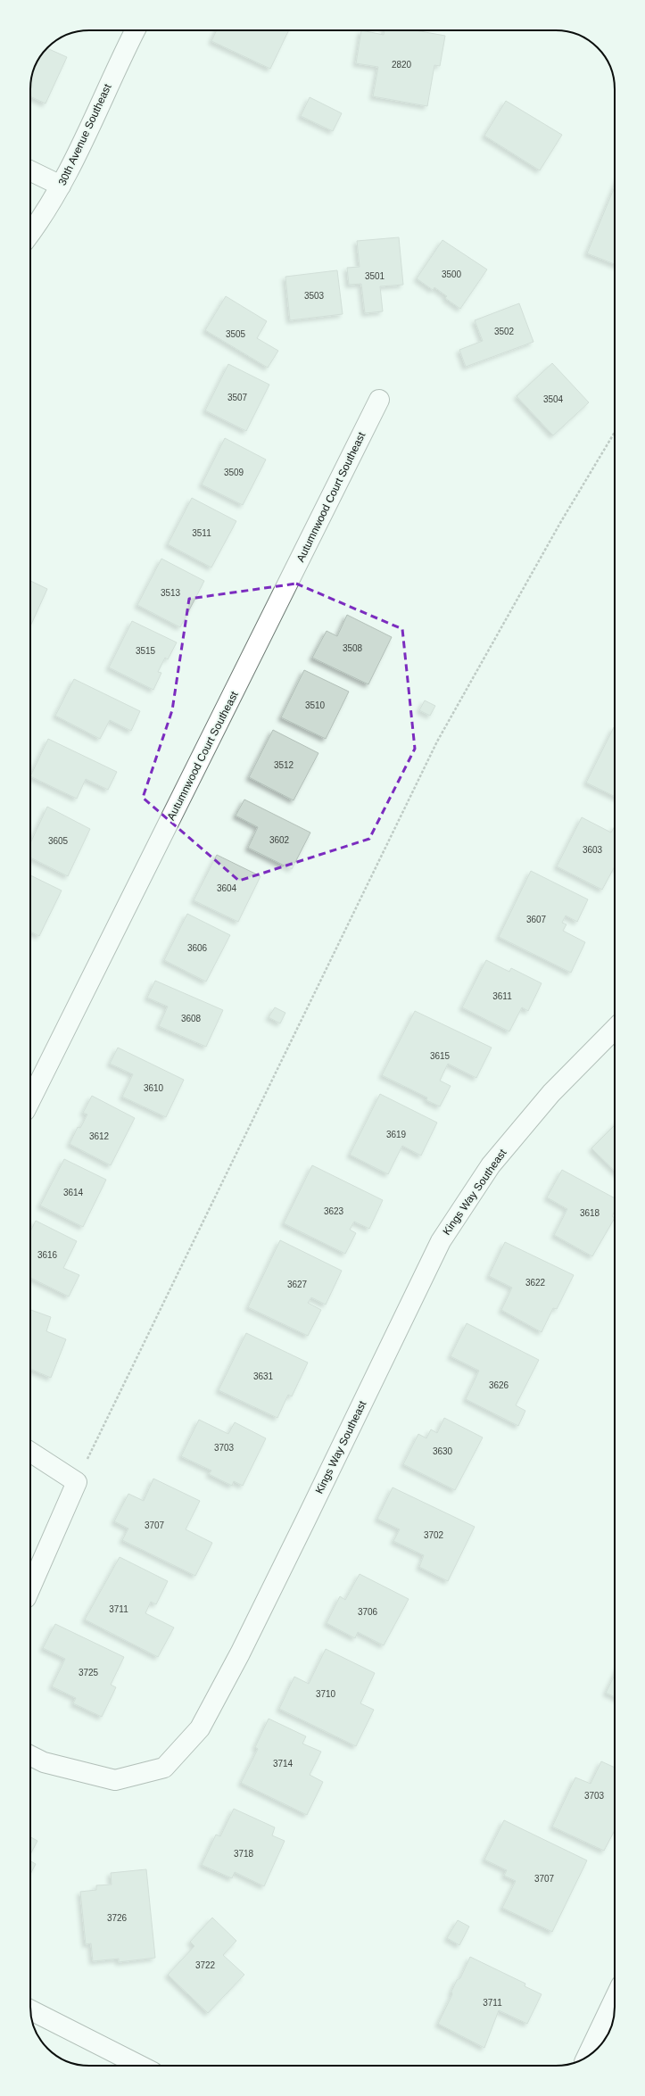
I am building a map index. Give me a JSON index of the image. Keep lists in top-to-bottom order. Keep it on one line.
{"streets":{"street":["30th Avenue Southeast","Autumnwood Court Southeast","Kings Way Southeast"]},"house_numbers":["2820","3500","3501","3503","3502","3505","3507","3504","3509","3511","3513","3508","3515","3510","3512","3602","3605","3603","3604","3607","3606","3611","3608","3615","3610","3619","3612","3614","3623","3618","3616","3622","3627","3631","3626","3703","3630","3707","3702","3711","3706","3725","3710","3714","3703","3718","3707","3726","3722","3711"]}
